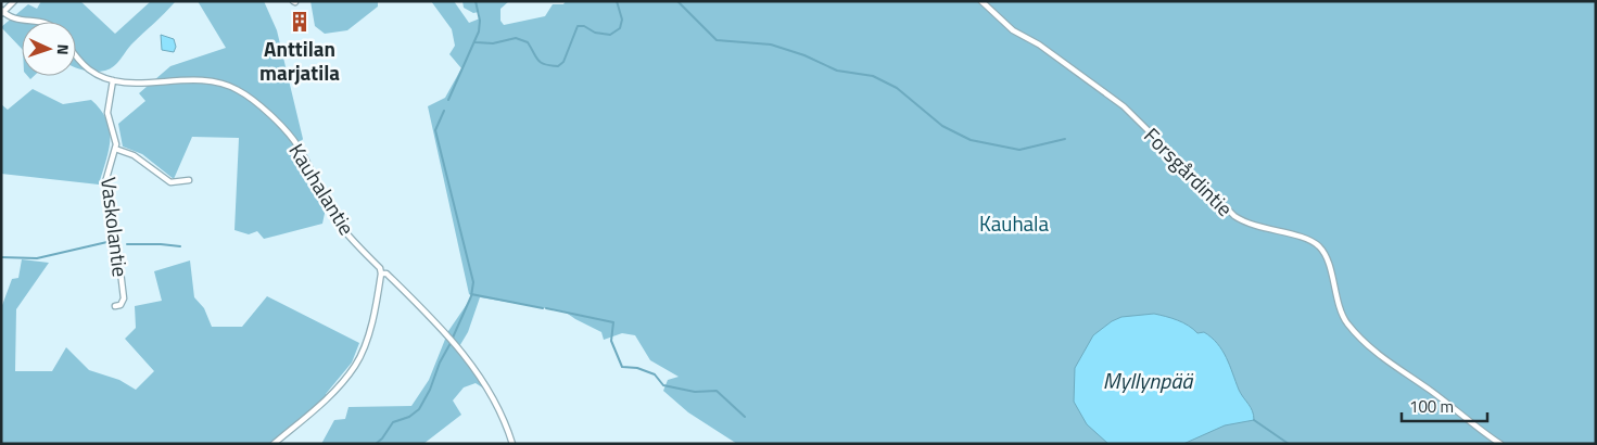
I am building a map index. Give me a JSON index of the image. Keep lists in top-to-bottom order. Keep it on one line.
{"streets":{"street":["Forsgårdintie","Kauhalantie","Vaskolantie"]},"crossings":[["Kauhalantie","Vaskolantie"]],"water":["Myllynpää"],"parks":["Kauhala"],"places":{"building":["Anttilan marjatila"]},"scale_bar":"100 m","north":"right"}
